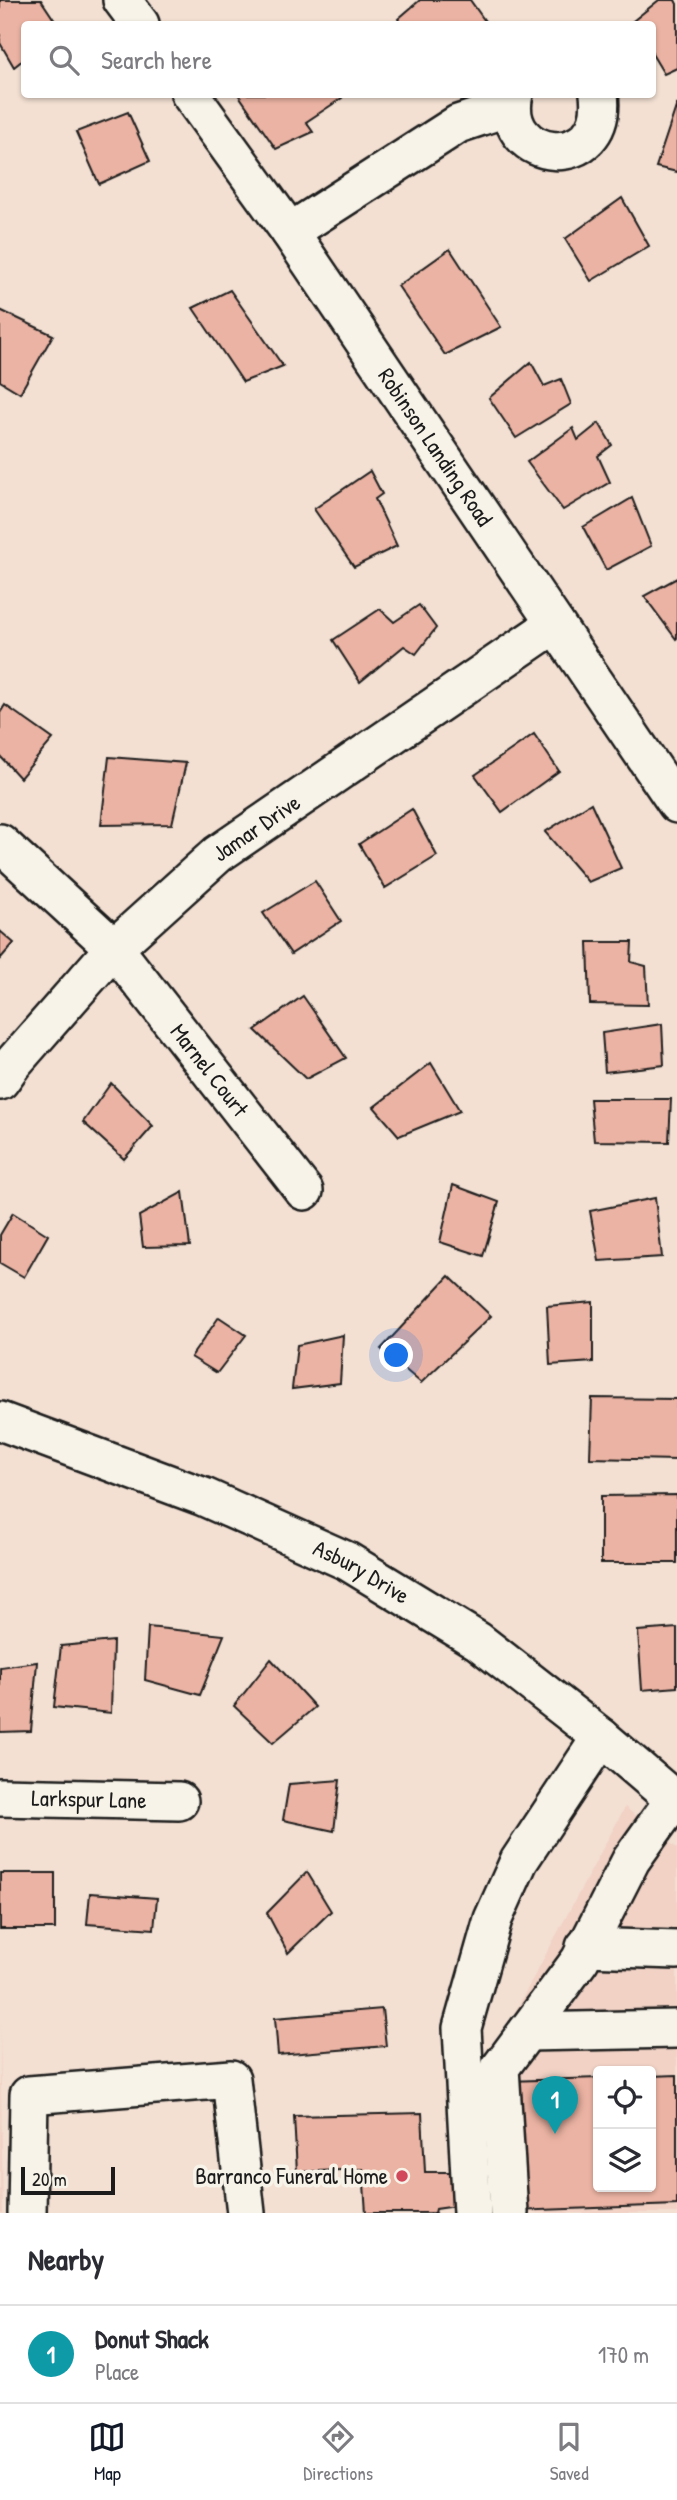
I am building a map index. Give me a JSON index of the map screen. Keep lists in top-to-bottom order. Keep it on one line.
{"streets":{"street":["Robinson Landing Road","Jamar Drive","Marnel Court","Asbury Drive","Larkspur Lane"]},"crossings":[["Robinson Landing Road","Jamar Drive"],["Jamar Drive","Marnel Court"]],"places":["Barranco Funeral Home"],"scale_bar":"20 m","page":{"search":"Search here","pins":"1","scale":"20 m","heading":"Nearby","list":[{"mark":"1","name":"Donut Shack","note":"Place","value":"170 m"}],"nav":["Map","Directions","Saved"]}}
